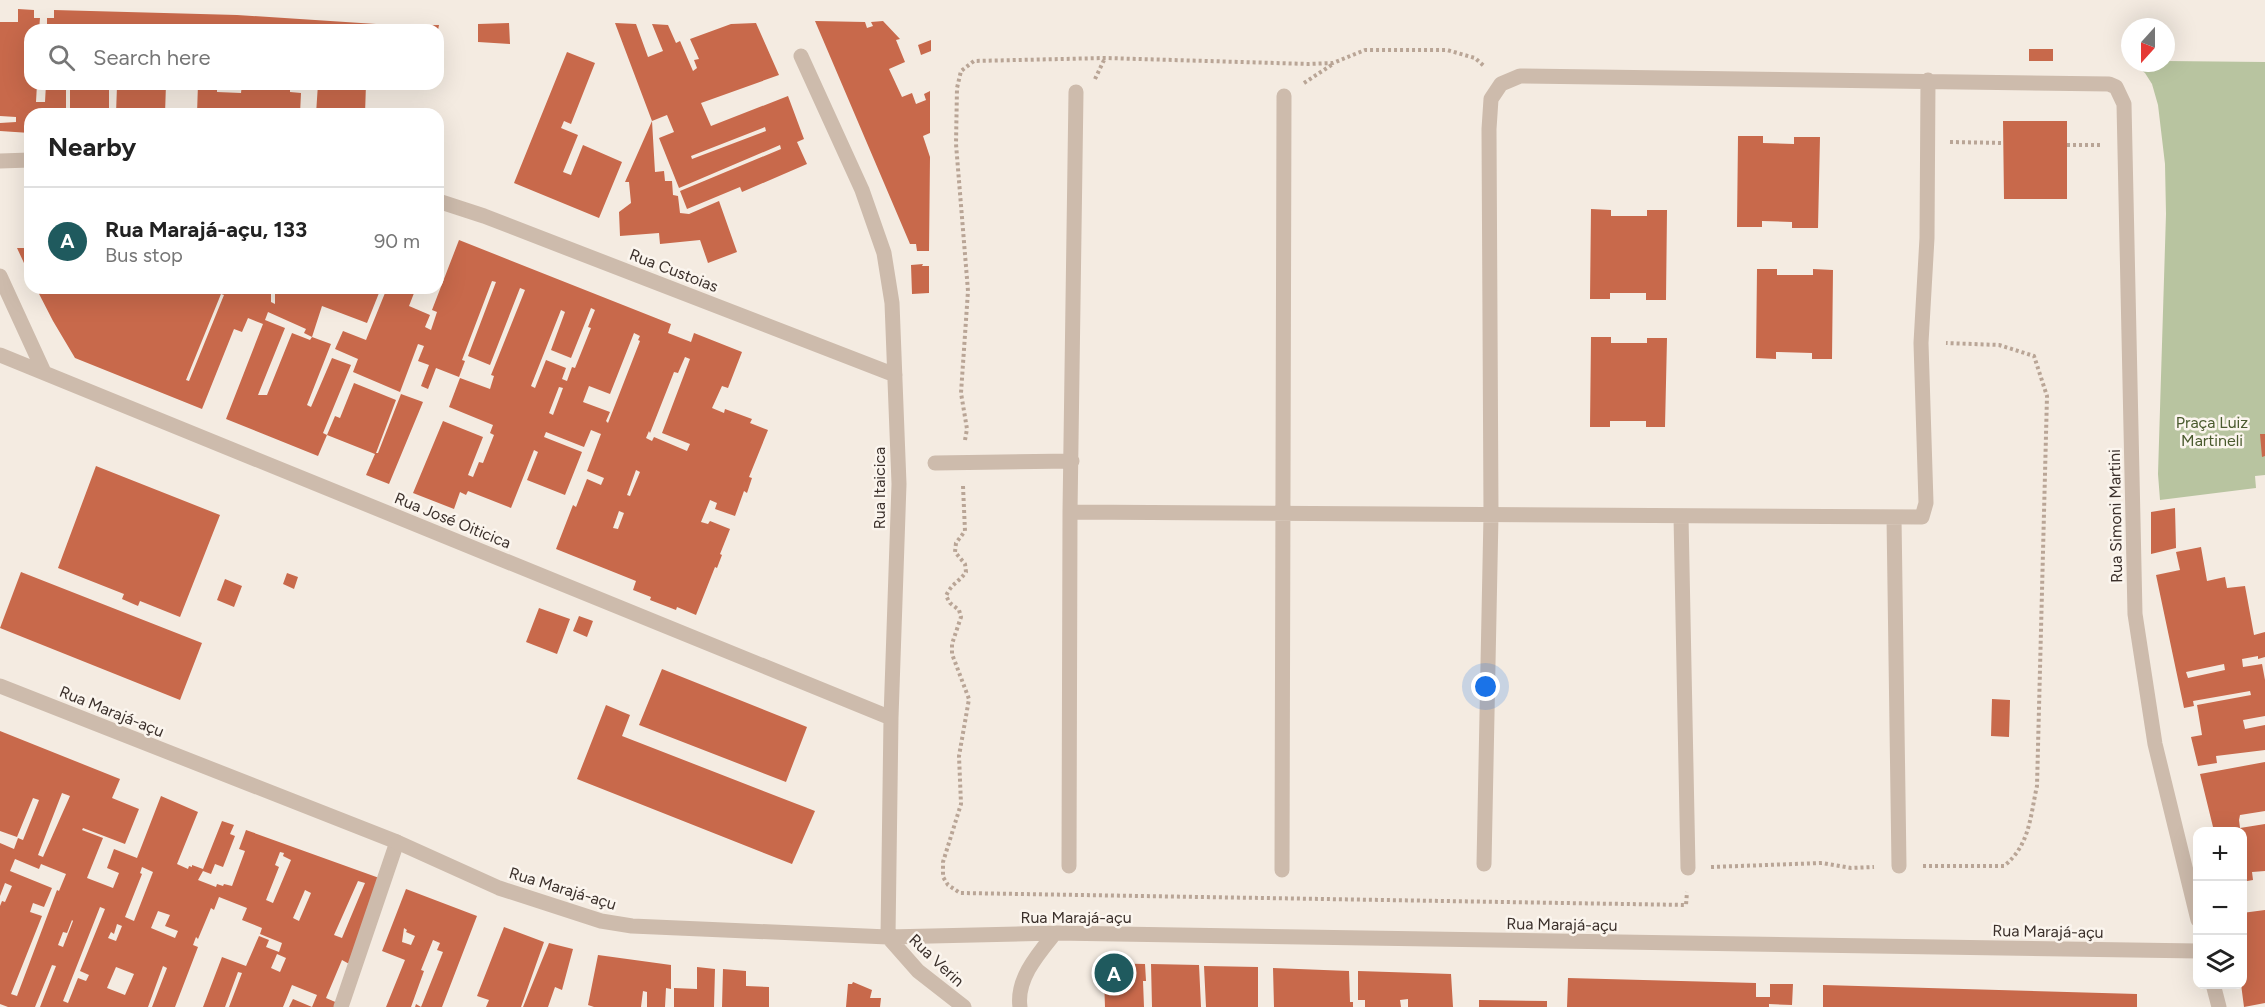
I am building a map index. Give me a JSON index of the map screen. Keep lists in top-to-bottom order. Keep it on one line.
{"streets":{"street":["Rua Custoias","Rua Itaicica","Rua Simoni Martini","Rua José Oiticica","Rua Marajá-açu","Rua Verin"]},"crossings":[["Rua Custoias","Rua Itaicica"],["Rua Itaicica","Rua José Oiticica"],["Rua Itaicica","Rua Marajá-açu"],["Rua Itaicica","Rua Verin"],["Rua Marajá-açu","Rua Verin"]],"parks":["Praça Luiz Martineli"],"north":"bottom","page":{"search":"Search here","heading":"Nearby","list":[{"mark":"A","name":"Rua Marajá-açu, 133","note":"Bus stop","value":"90 m"}],"map_buttons":["+","−"],"pins":"A"}}
